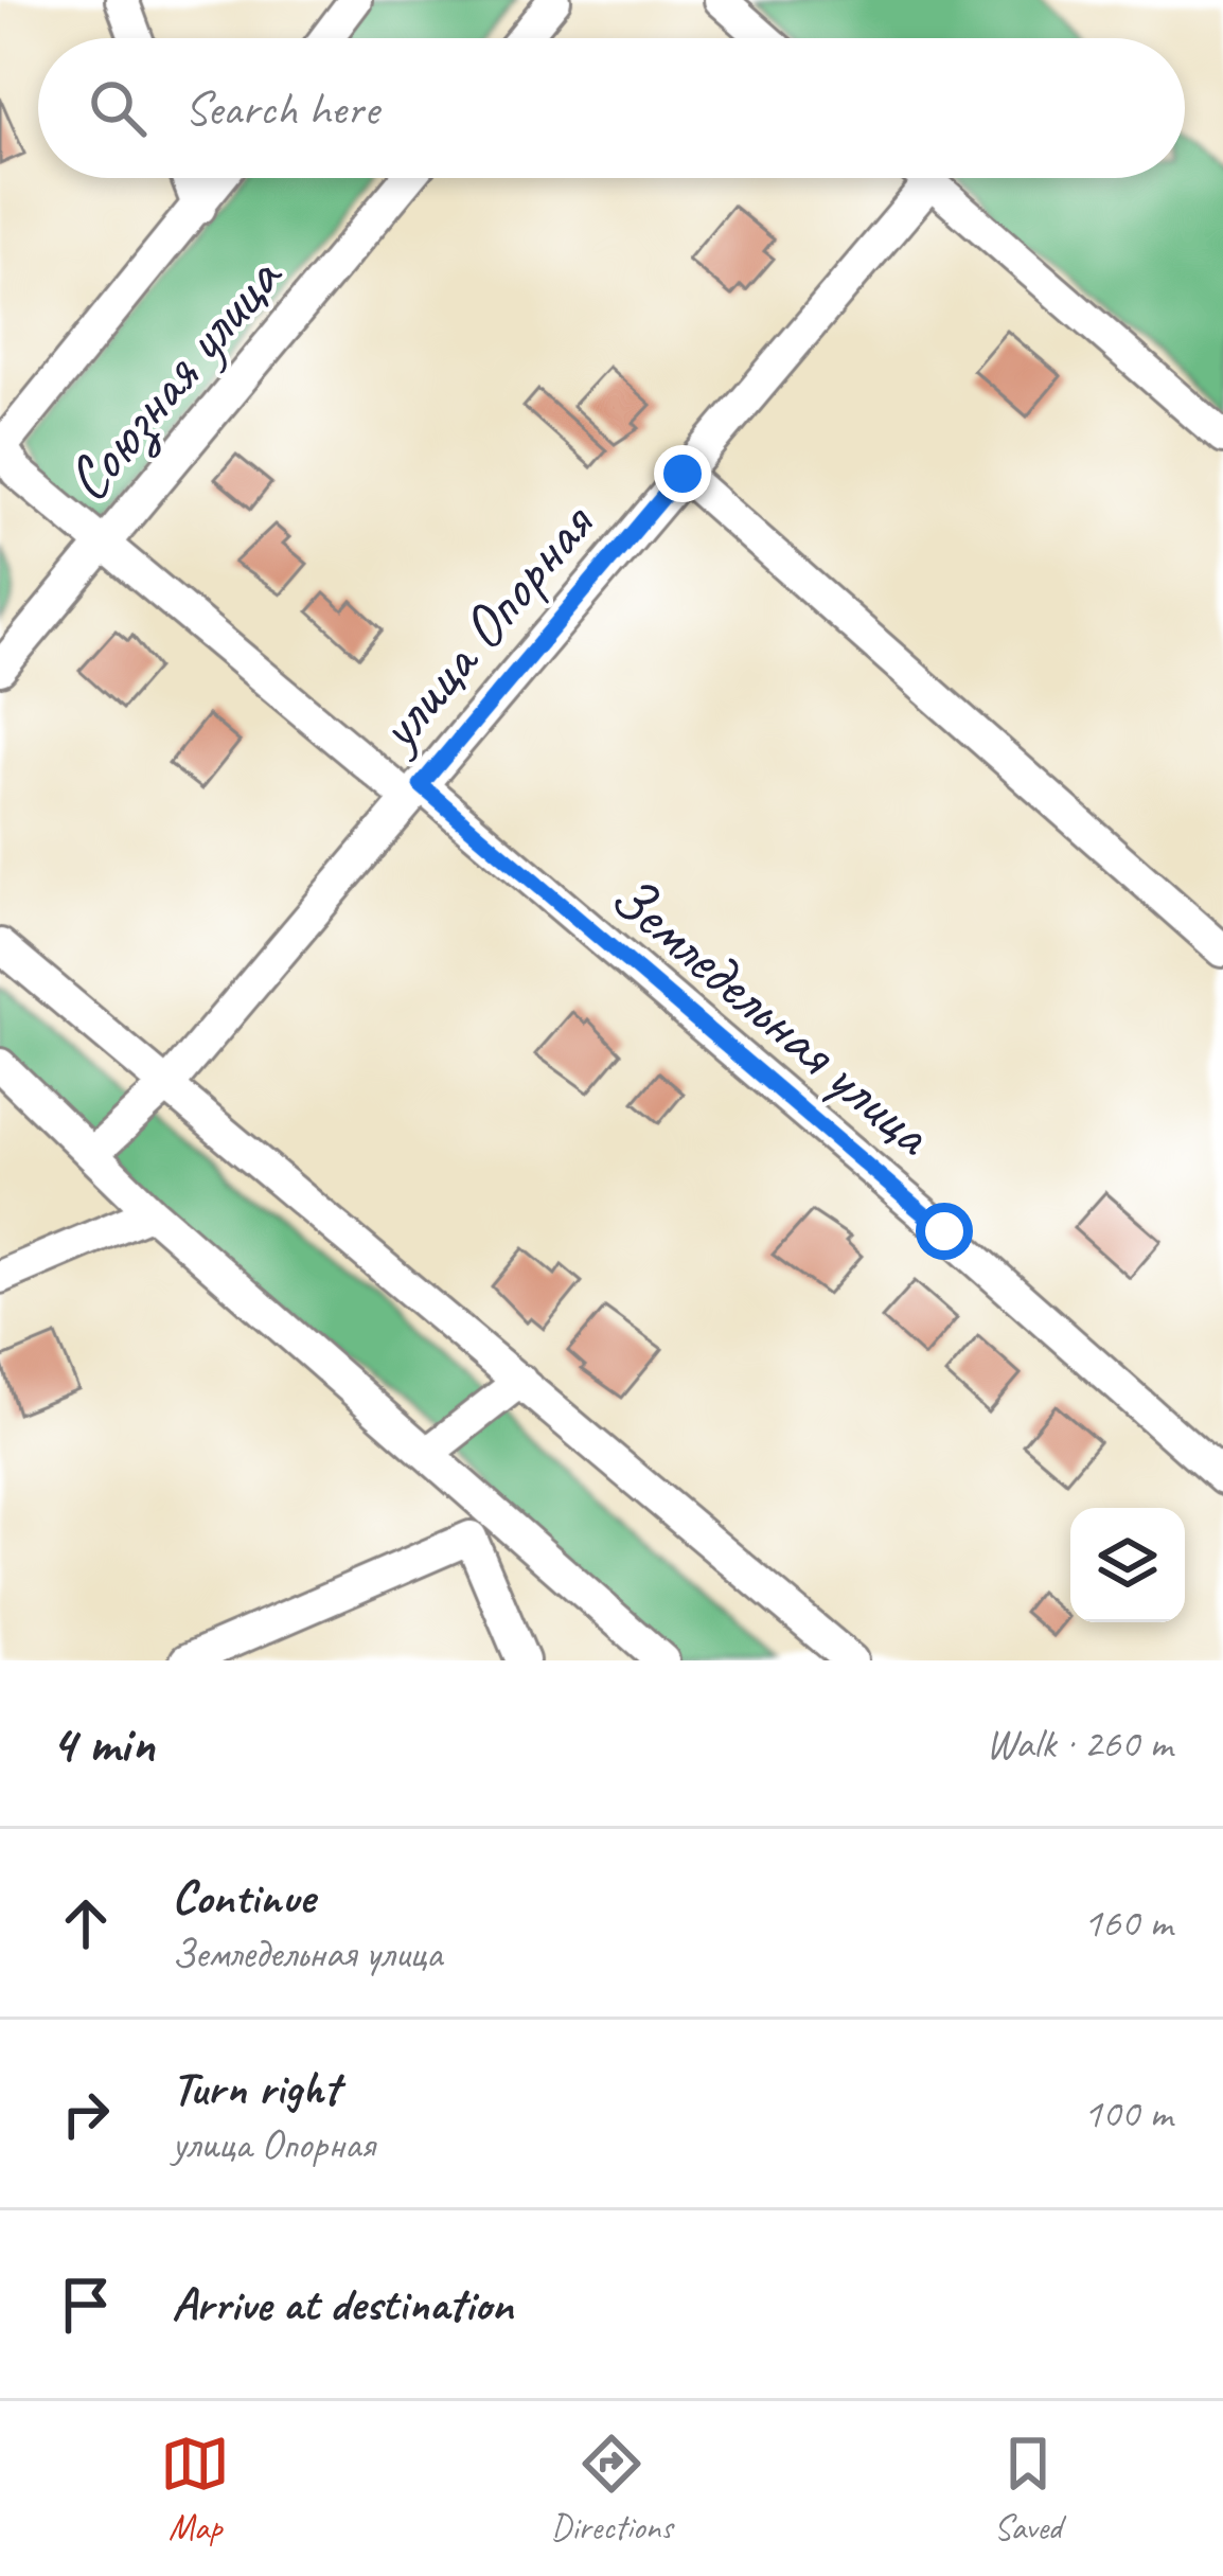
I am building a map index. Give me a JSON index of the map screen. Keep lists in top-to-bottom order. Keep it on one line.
{"streets":{"street":["Союзная улица","улица Опорная","Земледельная улица"]},"crossings":[["Союзная улица","Земледельная улица"],["улица Опорная","Земледельная улица"]],"page":{"search":"Search here","heading":["4 min","Walk · 260 m"],"list":[["Continue","Земледельная улица","160 m"],["Turn right","улица Опорная","100 m"],"Arrive at destination"],"nav":["Map","Directions","Saved"]}}
